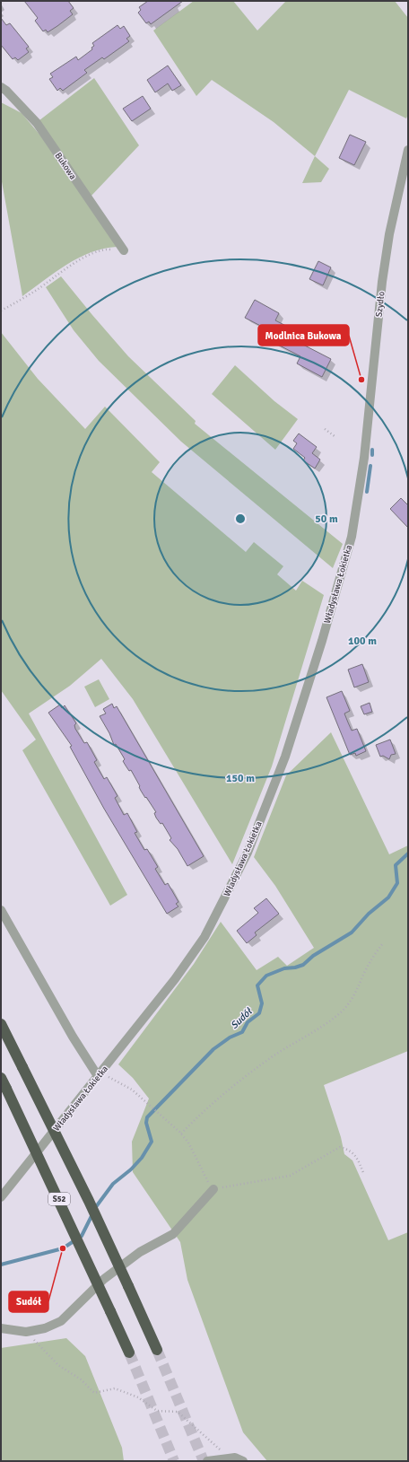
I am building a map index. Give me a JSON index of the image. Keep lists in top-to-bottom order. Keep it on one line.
{"streets":{"highway":["S52"],"street":["Bukowa","Szydło","Władysława Łokietka"]},"crossings":[["Szydło","Władysława Łokietka"]],"water":["Sudół"],"places":["Modlnica Bukowa","Sudół"],"rings":["50 m","100 m","150 m"]}
